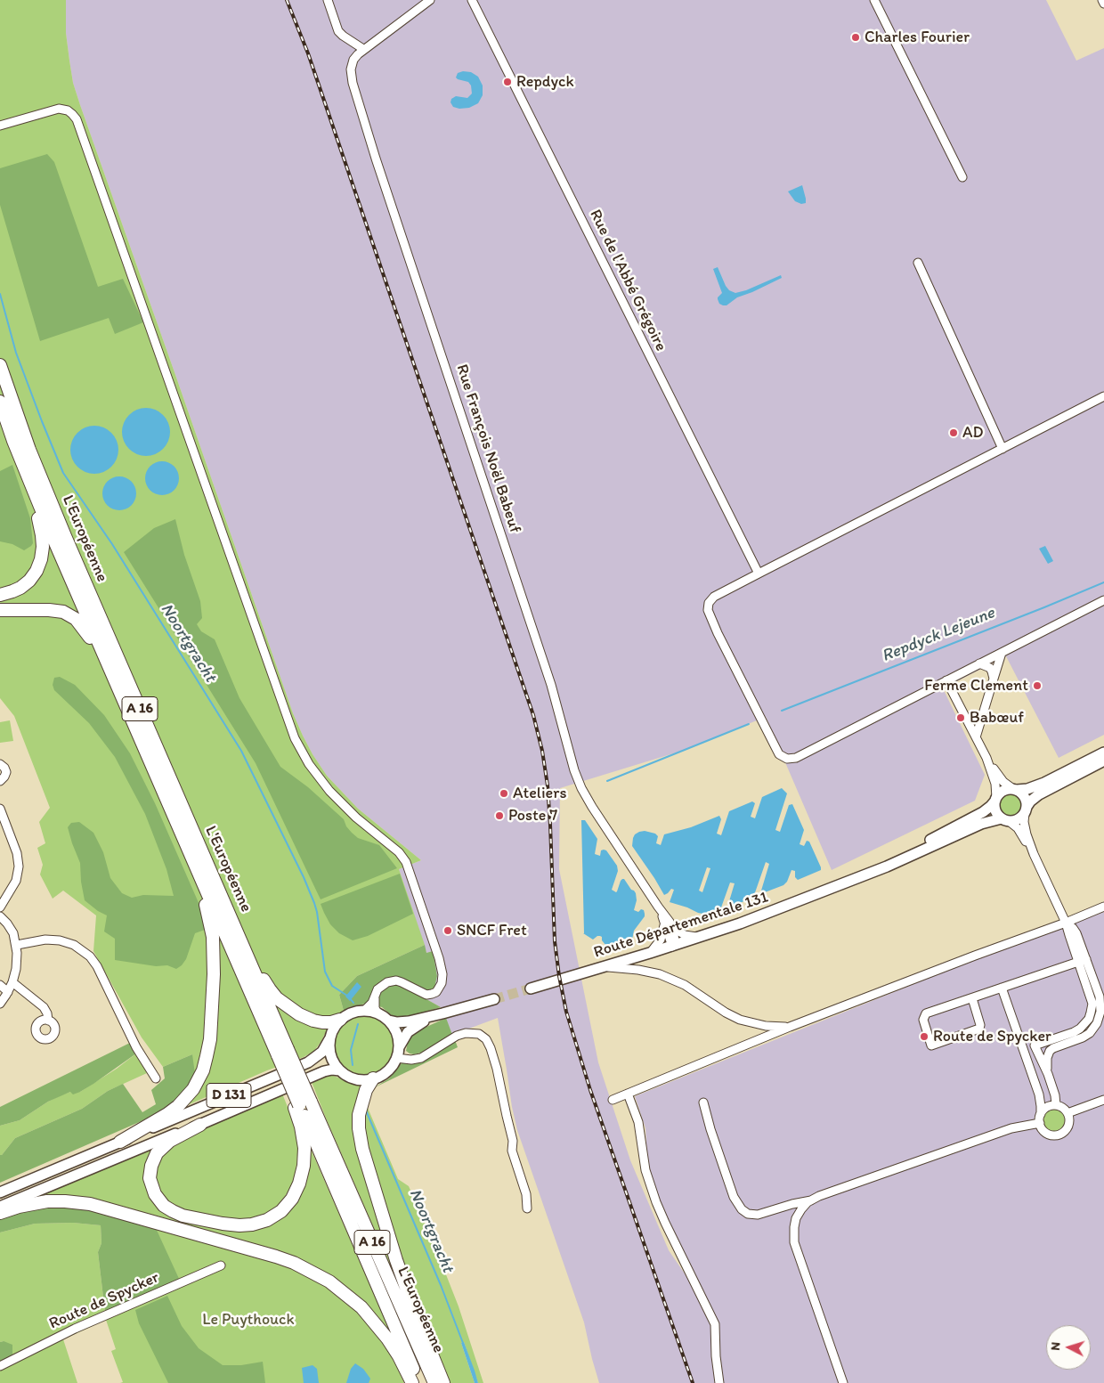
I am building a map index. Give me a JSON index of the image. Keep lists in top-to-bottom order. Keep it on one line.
{"streets":{"highway":["L'Européenne","A 16"],"main road":["Route Départementale 131","D 131"],"street":["Rue de l'Abbé Grégoire","Rue François Noël Babeuf","Route de Spycker"]},"crossings":[["Rue François Noël Babeuf","Route Départementale 131"]],"water":["Repdyck Lejeune","Noortgracht"],"parks":["Le Puythouck"],"places":["Charles Fourier","Repdyck","AD","Ferme Clement","Babœuf","Ateliers","Poste 7","SNCF Fret","Route de Spycker"],"north":"left"}
